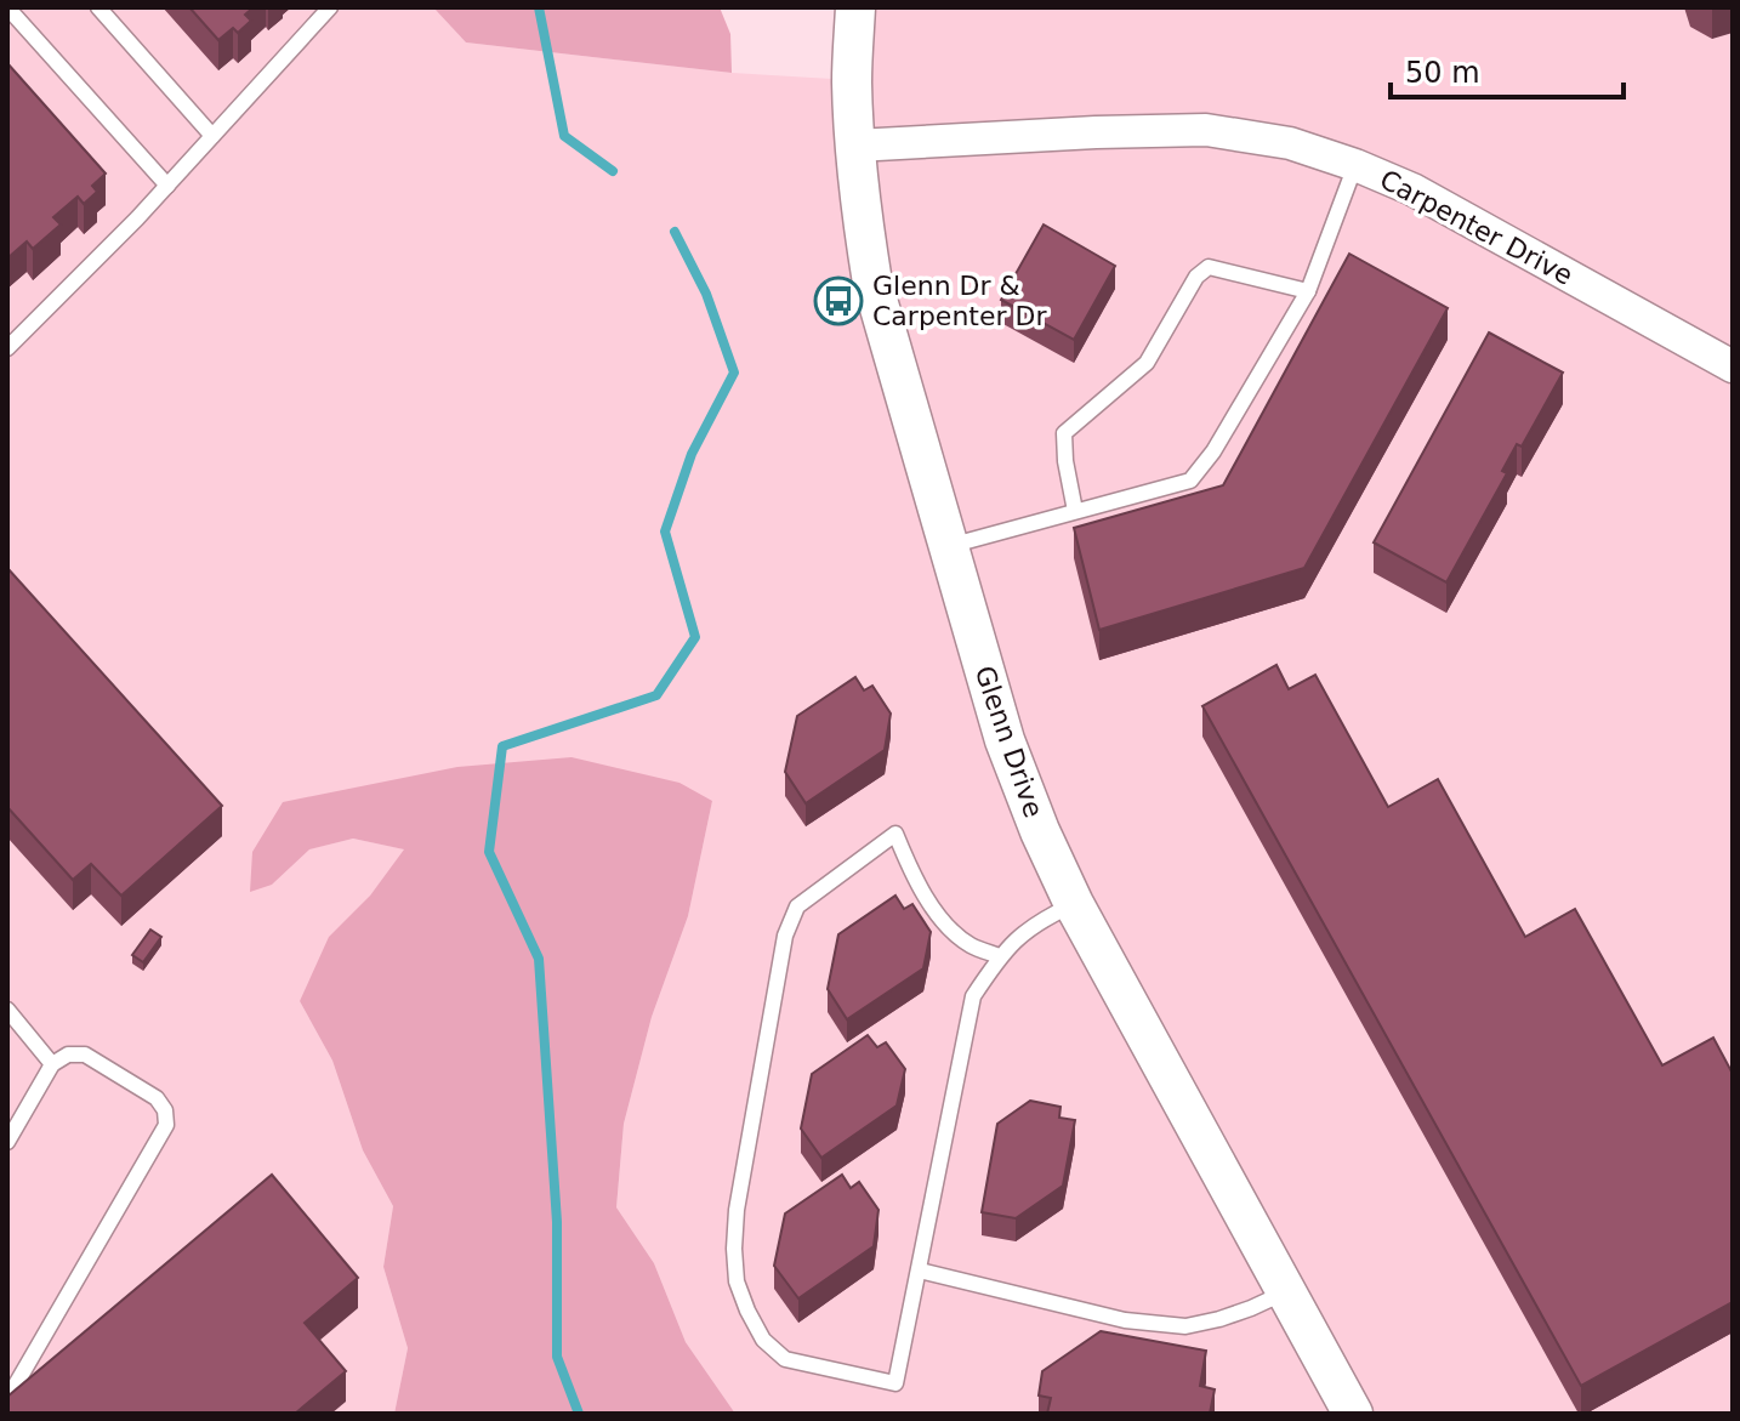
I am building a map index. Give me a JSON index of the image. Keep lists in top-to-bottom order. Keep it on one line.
{"streets":{"street":["Carpenter Drive","Glenn Drive"]},"crossings":[["Carpenter Drive","Glenn Drive"]],"places":{"bus stop":["Glenn Dr & Carpenter Dr"]},"scale_bar":"50 m"}
